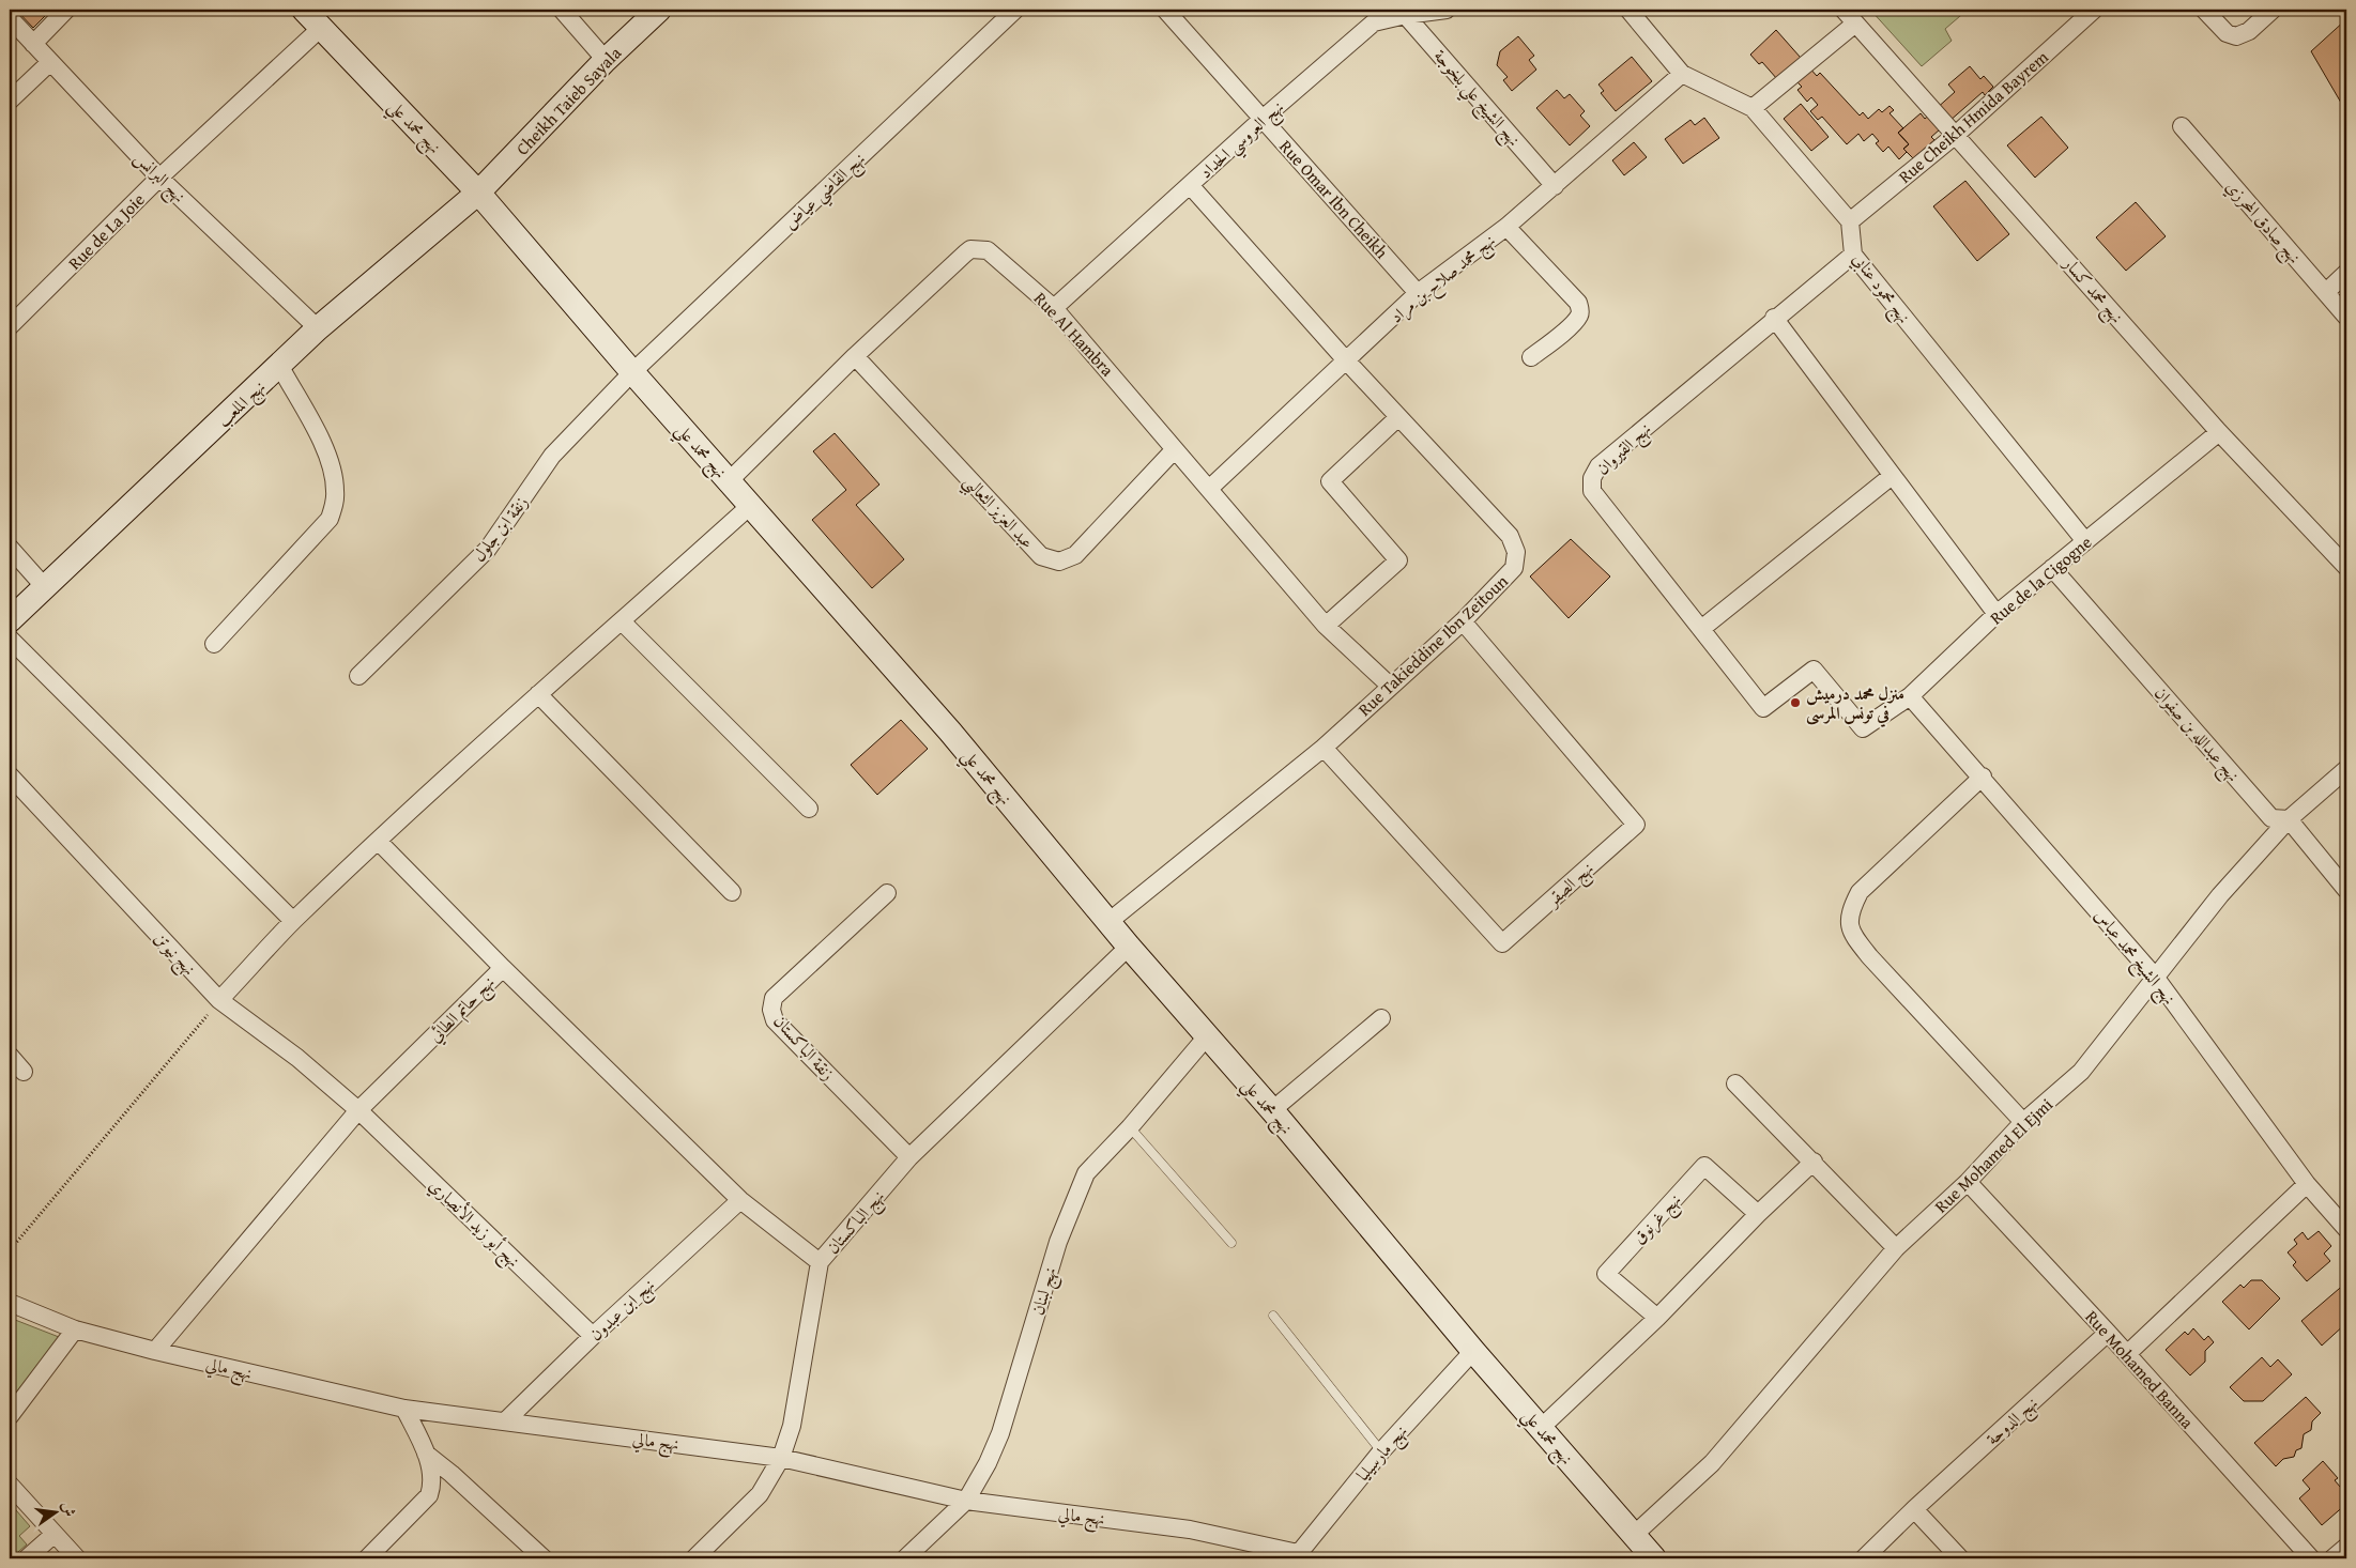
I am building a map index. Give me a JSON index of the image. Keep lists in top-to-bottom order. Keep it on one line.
{"streets":{"street":["نهج الشيخ علي بلخوجة","Cheikh Taieb Sayala","Rue Cheikh Hmida Bayrem","نهج محمد علي","نهج العروسي الحداد","نهج البرانس","نهج القاضي عياض","Rue Omar Ibn Cheikh","نهج صادق المحرزي","Rue de La Joie","نهج محمد صلاح بن مراد","نهج محمود عنابي","نهج محمد كسار","Rue Al Hambra","نهج الملعب","نهج القيروان","عبد العزيز الثعالبي","زنقة ابن جلول","Rue de la Cigogne","Rue Takieddine Ibn Zeitoun","نهج عبدالله بن صفوان","نهج الصقر","نهج نيوتن","نهج الشيخ محمد عباس","نهج حاتم الطائي","زنقة الباكستان","Rue Mohamed El Ejmi","نهج غرنوق","نهج الباكستان","نهج أبو زيد الأنصاري","نهج لبنان","نهج ابن عبدون","نهج مالي","Rue Mohamed Banna","نهج الدوحة","نهج مارسيليا"]},"crossings":[["نهج الشيخ علي بلخوجة","نهج العروسي الحداد"],["نهج الشيخ علي بلخوجة","نهج محمد صلاح بن مراد"],["Cheikh Taieb Sayala","نهج محمد علي"],["Cheikh Taieb Sayala","نهج الملعب"],["Rue Cheikh Hmida Bayrem","نهج محمود عنابي"],["Rue Cheikh Hmida Bayrem","نهج محمد كسار"],["نهج محمد علي","نهج القاضي عياض"],["نهج محمد علي","Rue de La Joie"],["نهج محمد علي","Rue Al Hambra"],["نهج محمد علي","نهج الملعب"],["نهج محمد علي","زنقة ابن جلول"],["نهج محمد علي","Rue Takieddine Ibn Zeitoun"],["نهج محمد علي","Rue Mohamed El Ejmi"],["نهج محمد علي","نهج الباكستان"],["نهج محمد علي","نهج لبنان"],["نهج محمد علي","نهج مارسيليا"],["نهج العروسي الحداد","Rue Omar Ibn Cheikh"],["نهج العروسي الحداد","Rue Al Hambra"],["نهج العروسي الحداد","Rue Takieddine Ibn Zeitoun"],["نهج البرانس","Rue de La Joie"],["نهج البرانس","نهج الملعب"],["نهج القاضي عياض","زنقة ابن جلول"],["Rue Omar Ibn Cheikh","نهج محمد صلاح بن مراد"],["نهج محمد صلاح بن مراد","Rue Al Hambra"],["نهج محمد صلاح بن مراد","Rue Takieddine Ibn Zeitoun"],["نهج محمود عنابي","نهج القيروان"],["نهج محمود عنابي","Rue de la Cigogne"],["نهج محمد كسار","Rue de la Cigogne"],["Rue Al Hambra","عبد العزيز الثعالبي"],["Rue Al Hambra","Rue Takieddine Ibn Zeitoun"],["نهج القيروان","Rue de la Cigogne"],["Rue de la Cigogne","نهج عبدالله بن صفوان"],["Rue de la Cigogne","نهج الشيخ محمد عباس"],["Rue Takieddine Ibn Zeitoun","نهج الصقر"],["نهج عبدالله بن صفوان","Rue Mohamed El Ejmi"],["نهج نيوتن","نهج حاتم الطائي"],["نهج نيوتن","نهج أبو زيد الأنصاري"],["نهج الشيخ محمد عباس","Rue Mohamed El Ejmi"],["نهج حاتم الطائي","نهج الباكستان"],["نهج حاتم الطائي","نهج أبو زيد الأنصاري"],["نهج حاتم الطائي","نهج ابن عبدون"],["نهج حاتم الطائي","نهج مالي"],["زنقة الباكستان","نهج الباكستان"],["Rue Mohamed El Ejmi","Rue Mohamed Banna"],["نهج الباكستان","نهج مالي"],["نهج أبو زيد الأنصاري","نهج ابن عبدون"],["نهج لبنان","نهج مالي"],["نهج ابن عبدون","نهج مالي"],["نهج مالي","نهج مارسيليا"],["Rue Mohamed Banna","نهج الدوحة"]],"places":["منزل محمد درميش في تونس المرسى"],"north":"right"}
